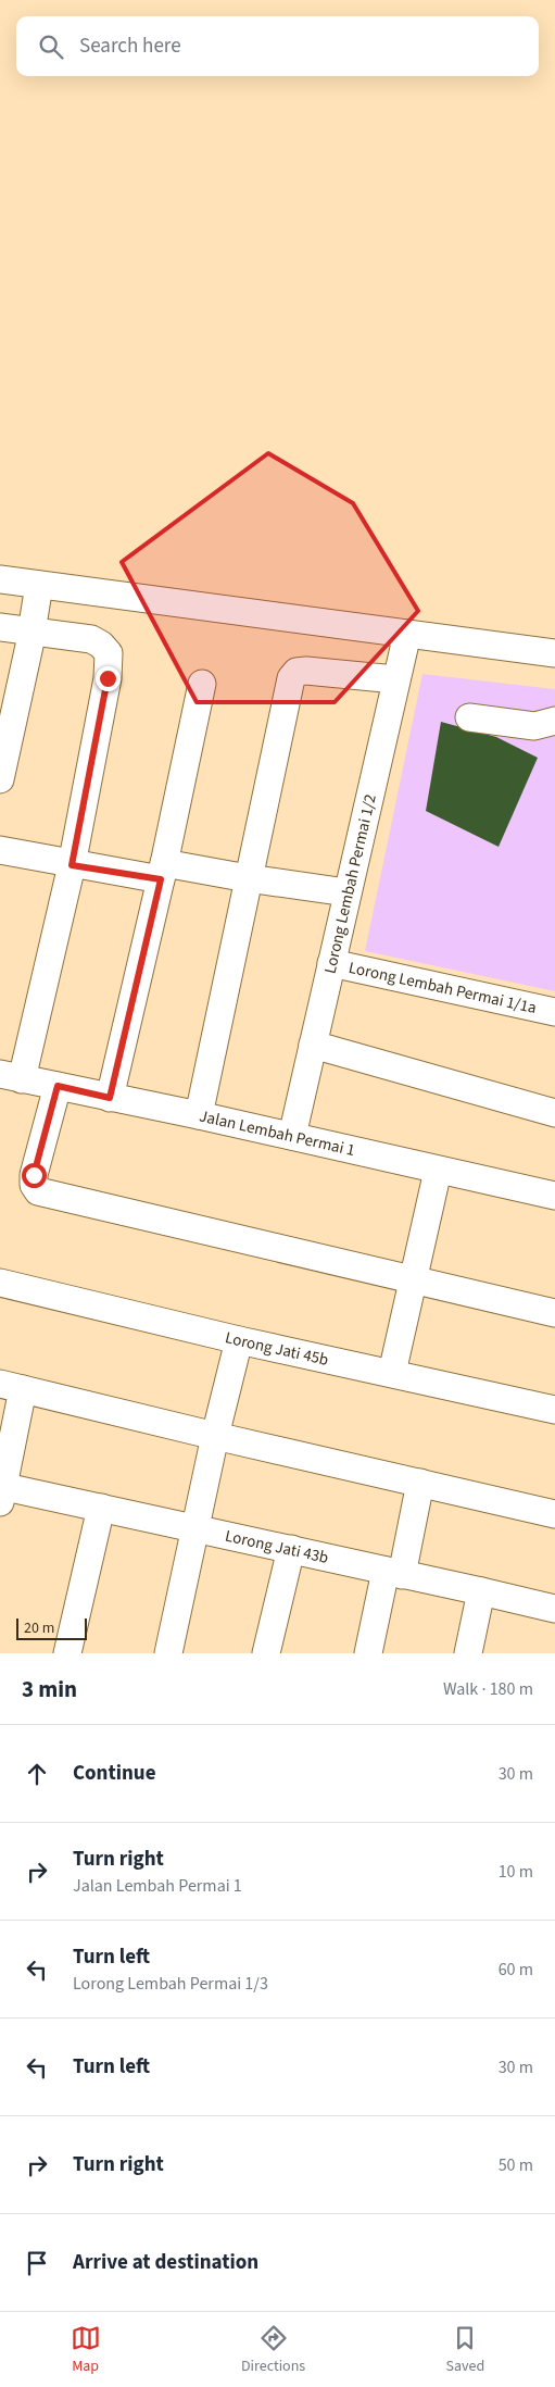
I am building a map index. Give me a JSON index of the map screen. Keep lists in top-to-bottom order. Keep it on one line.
{"streets":{"street":["Lorong Lembah Permai 1/2","Lorong Lembah Permai 1/1a","Jalan Lembah Permai 1","Lorong Jati 45b","Lorong Jati 43b"]},"crossings":[["Lorong Lembah Permai 1/2","Lorong Lembah Permai 1/1a"],["Lorong Lembah Permai 1/2","Jalan Lembah Permai 1"]],"scale_bar":"20 m","page":{"search":"Search here","scale":"20 m","heading":["3 min","Walk · 180 m"],"list":[["Continue","30 m"],["Turn right","Jalan Lembah Permai 1","10 m"],["Turn left","Lorong Lembah Permai 1/3","60 m"],["Turn left","30 m"],["Turn right","50 m"],"Arrive at destination"],"nav":["Map","Directions","Saved"]}}
